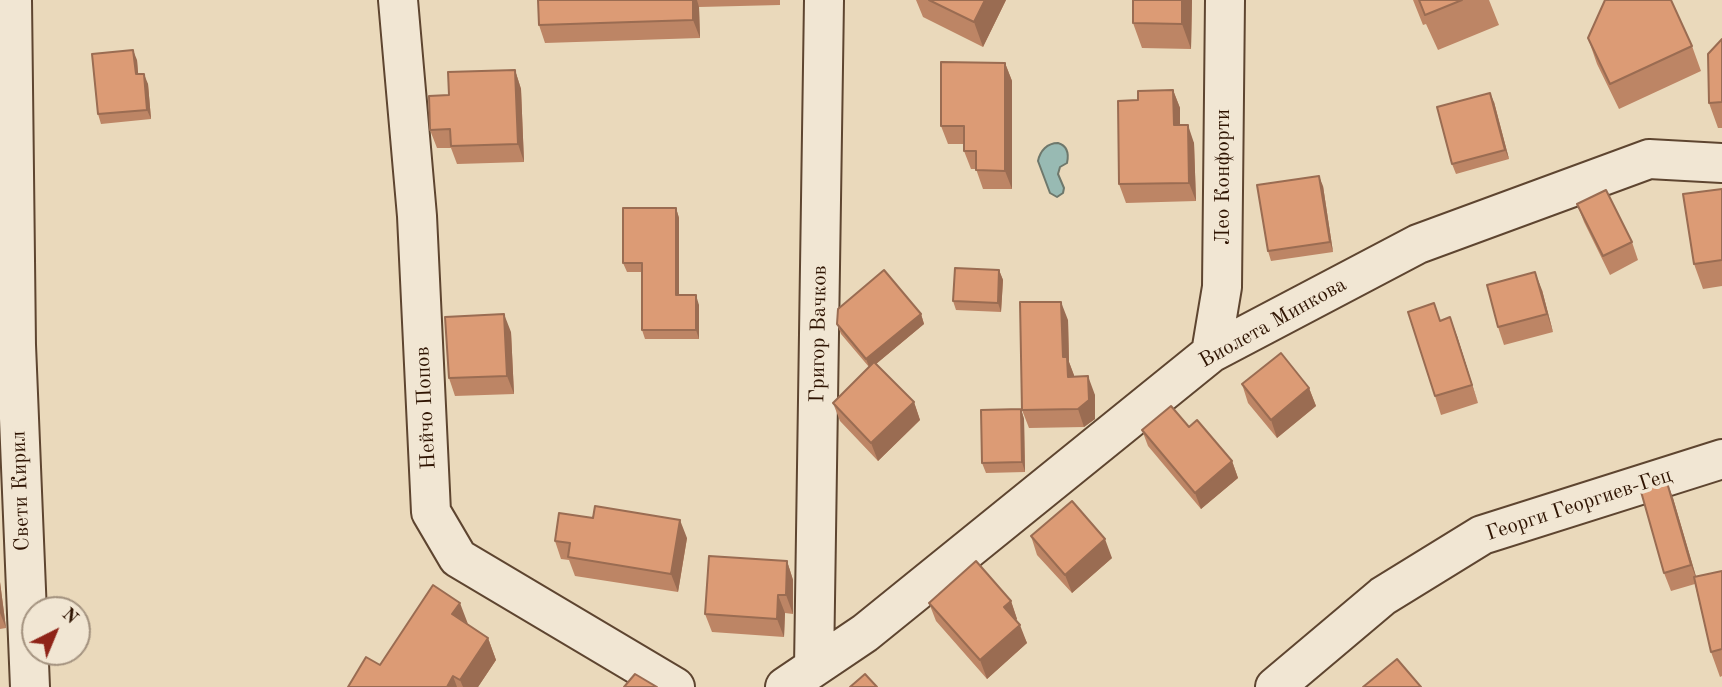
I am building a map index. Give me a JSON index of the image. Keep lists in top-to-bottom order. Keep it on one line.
{"streets":{"street":["Лео Конфорти","Виолета Минкова","Григор Вачков","Нейчо Попов","Свети Кирил","Георги Георгиев-Гец"]},"crossings":[["Лео Конфорти","Виолета Минкова"],["Виолета Минкова","Григор Вачков"]],"north":"top right"}
